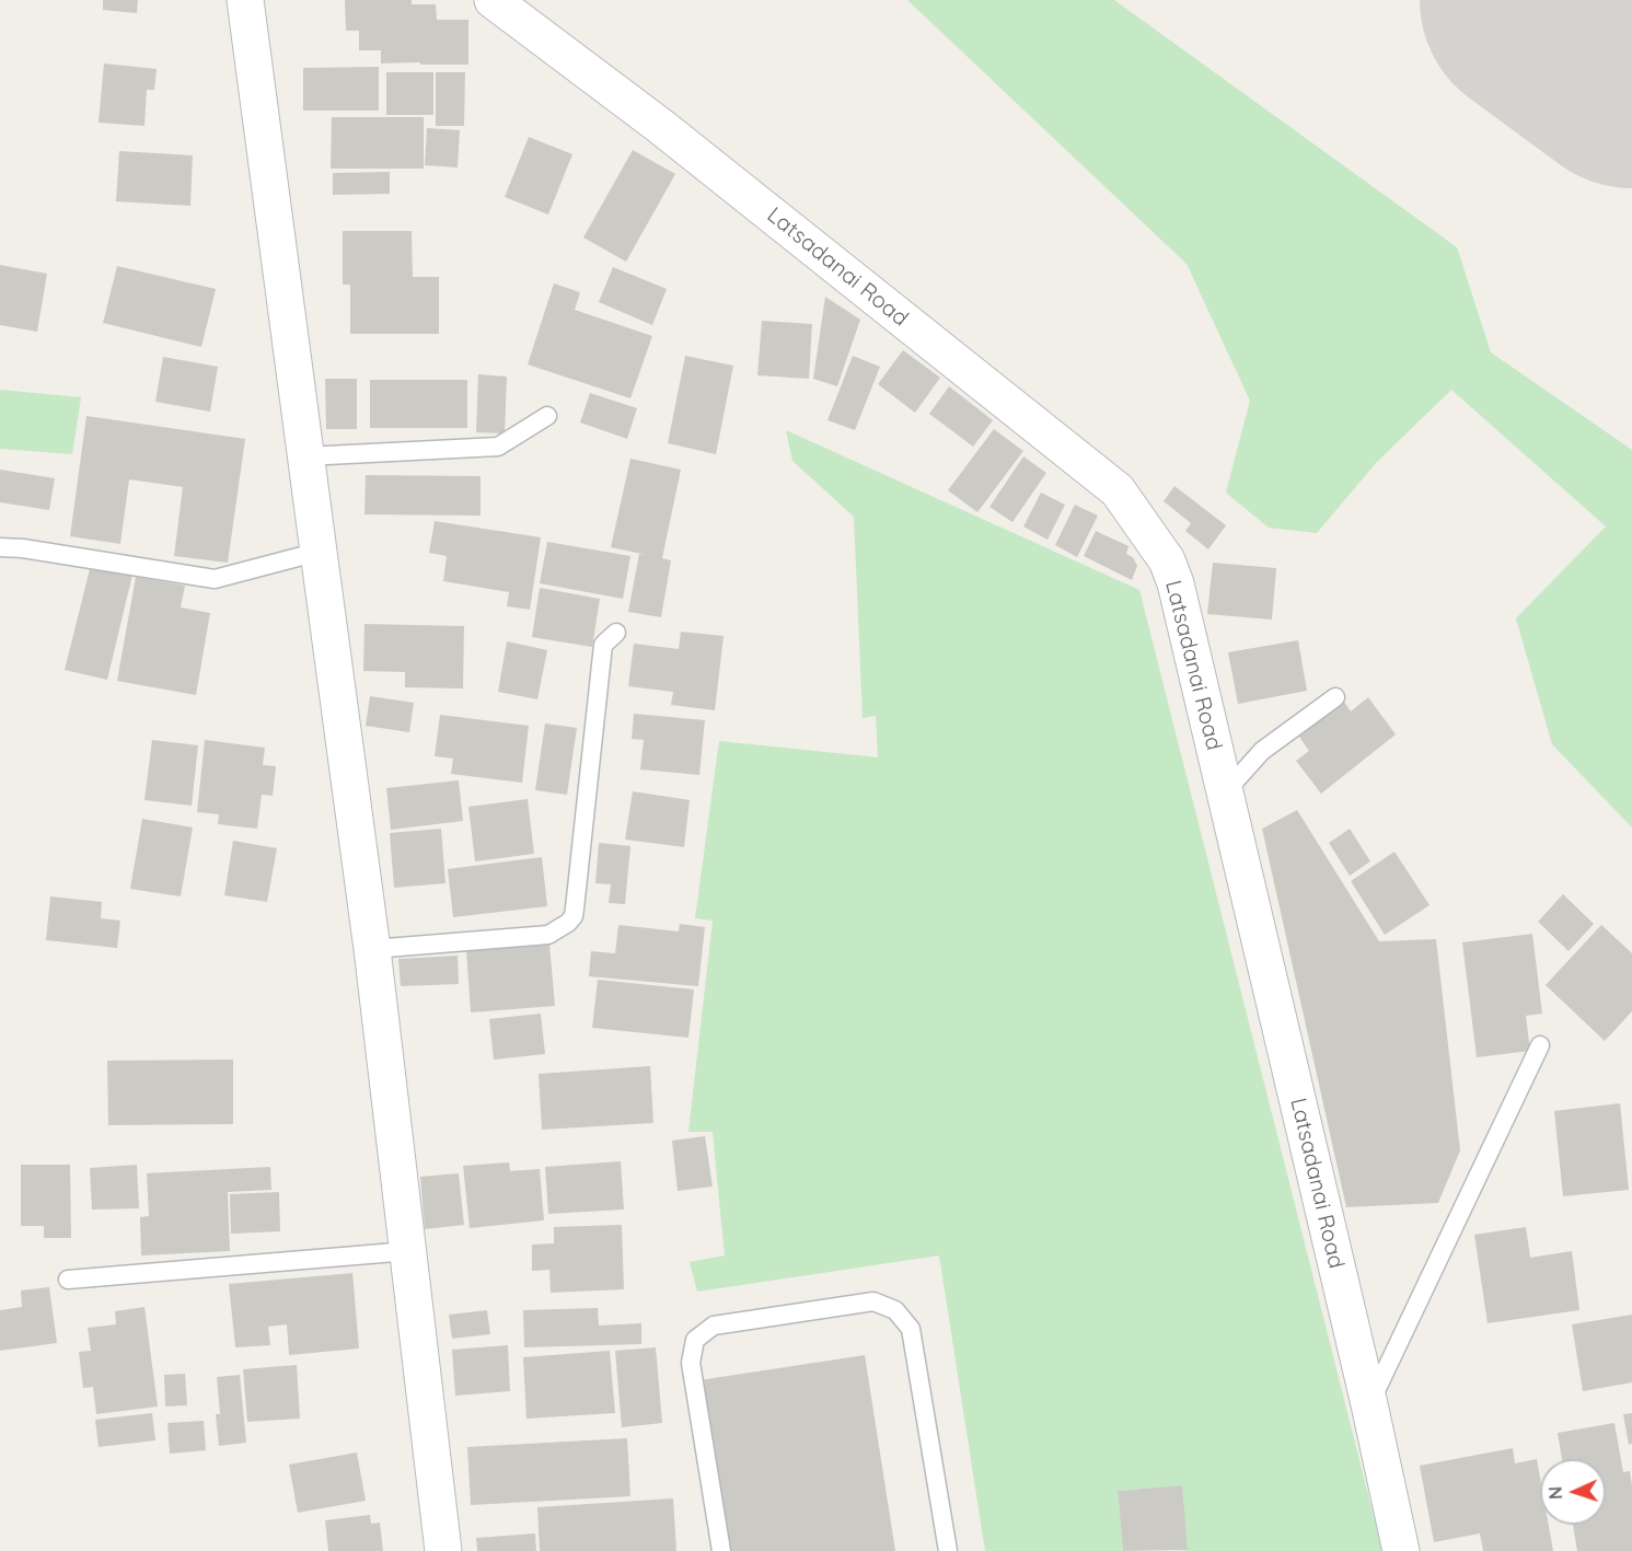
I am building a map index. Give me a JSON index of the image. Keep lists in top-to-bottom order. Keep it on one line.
{"streets":{"street":["Latsadanai Road"]},"north":"left"}
